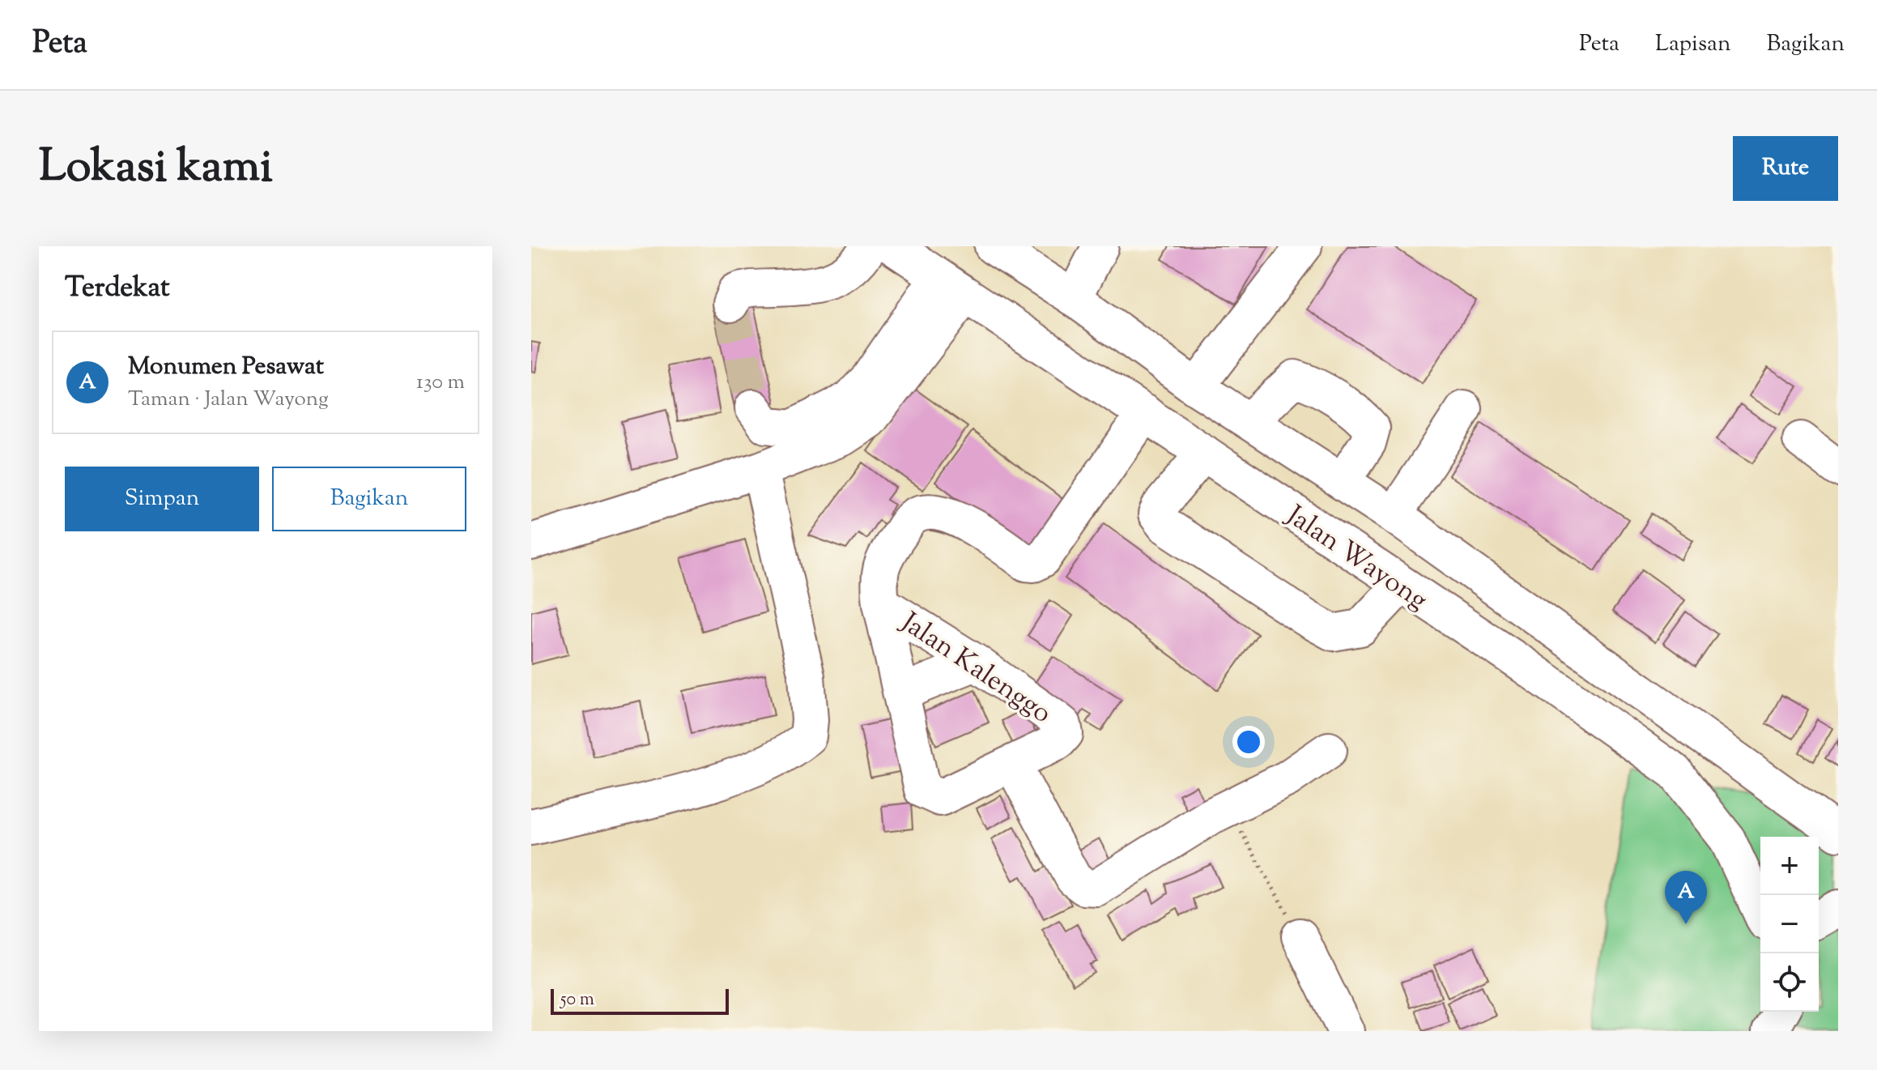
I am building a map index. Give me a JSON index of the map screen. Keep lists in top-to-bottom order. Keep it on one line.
{"streets":{"main road":["Jalan Wayong","Jalan Kalenggo"]},"crossings":[["Jalan Wayong","Jalan Kalenggo"]],"scale_bar":"50 m","page":{"header":"Peta","nav":["Peta","Lapisan","Bagikan"],"title":"Lokasi kami","buttons":["Rute",["Simpan","Bagikan"]],"heading":"Terdekat","list":[{"mark":"A","name":"Monumen Pesawat","note":"Taman · Jalan Wayong","value":"130 m"}],"map_buttons":["+","−"],"pins":"A","scale":"50 m"}}
